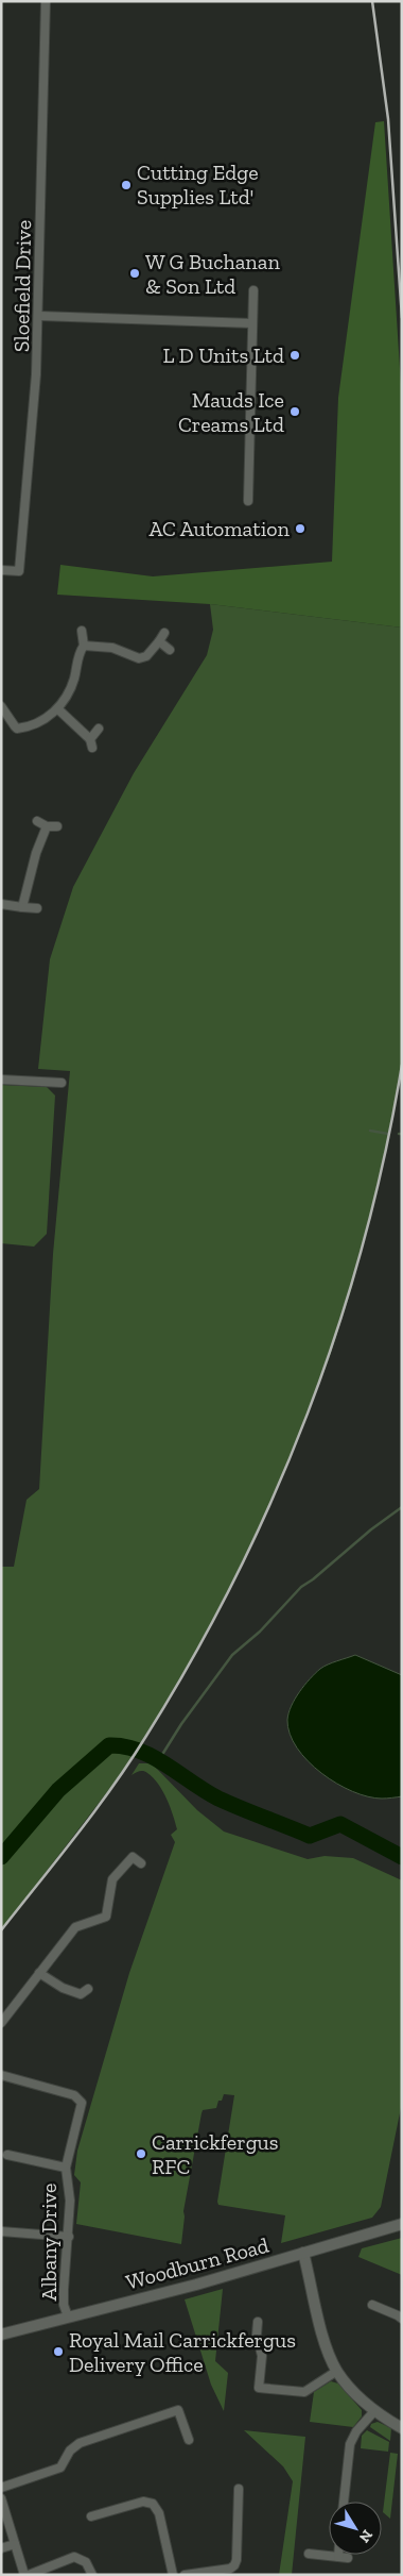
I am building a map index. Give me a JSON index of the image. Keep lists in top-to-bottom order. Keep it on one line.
{"streets":{"street":["Sloefield Drive","Albany Drive","Woodburn Road"]},"crossings":[["Albany Drive","Woodburn Road"]],"places":["Cutting Edge Supplies Ltd'","W G Buchanan & Son Ltd","L D Units Ltd","Mauds Ice Creams Ltd","AC Automation","Carrickfergus RFC","Royal Mail Carrickfergus Delivery Office"],"north":"bottom right"}
